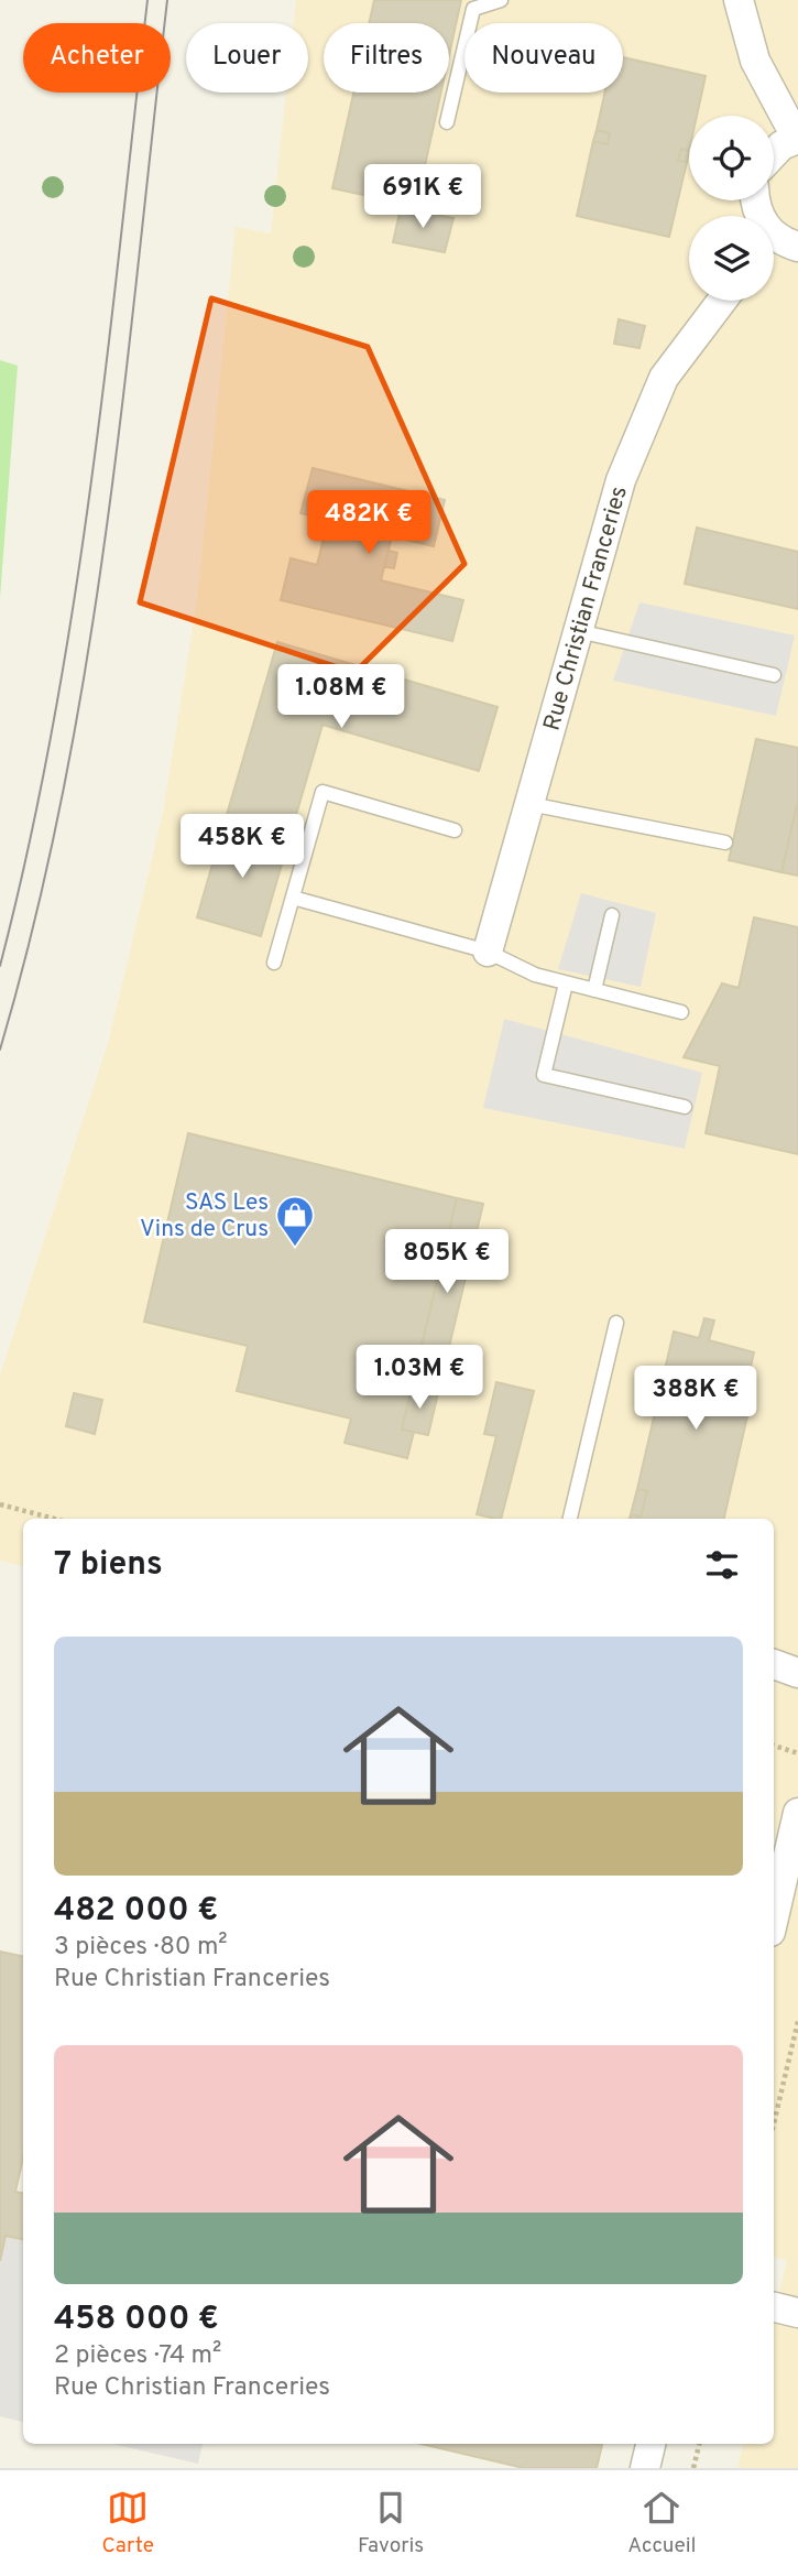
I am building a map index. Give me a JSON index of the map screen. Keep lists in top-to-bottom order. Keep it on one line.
{"streets":{"street":["Rue Christian Franceries"]},"places":{"shop":["SAS Les Vins de Crus"]},"page":{"chip":["Acheter","Louer","Filtres","Nouveau"],"price":["691K €","482K €","1.08M €","458K €","805K €","1.03M €","388K €"],"heading":"7 biens","list":[{"name":"482 000 €","note":"3 pièces · 80 m² · Rue Christian Franceries"},{"name":"458 000 €","note":"2 pièces · 74 m² · Rue Christian Franceries"}],"tabs":["Carte","Favoris","Accueil"]}}
